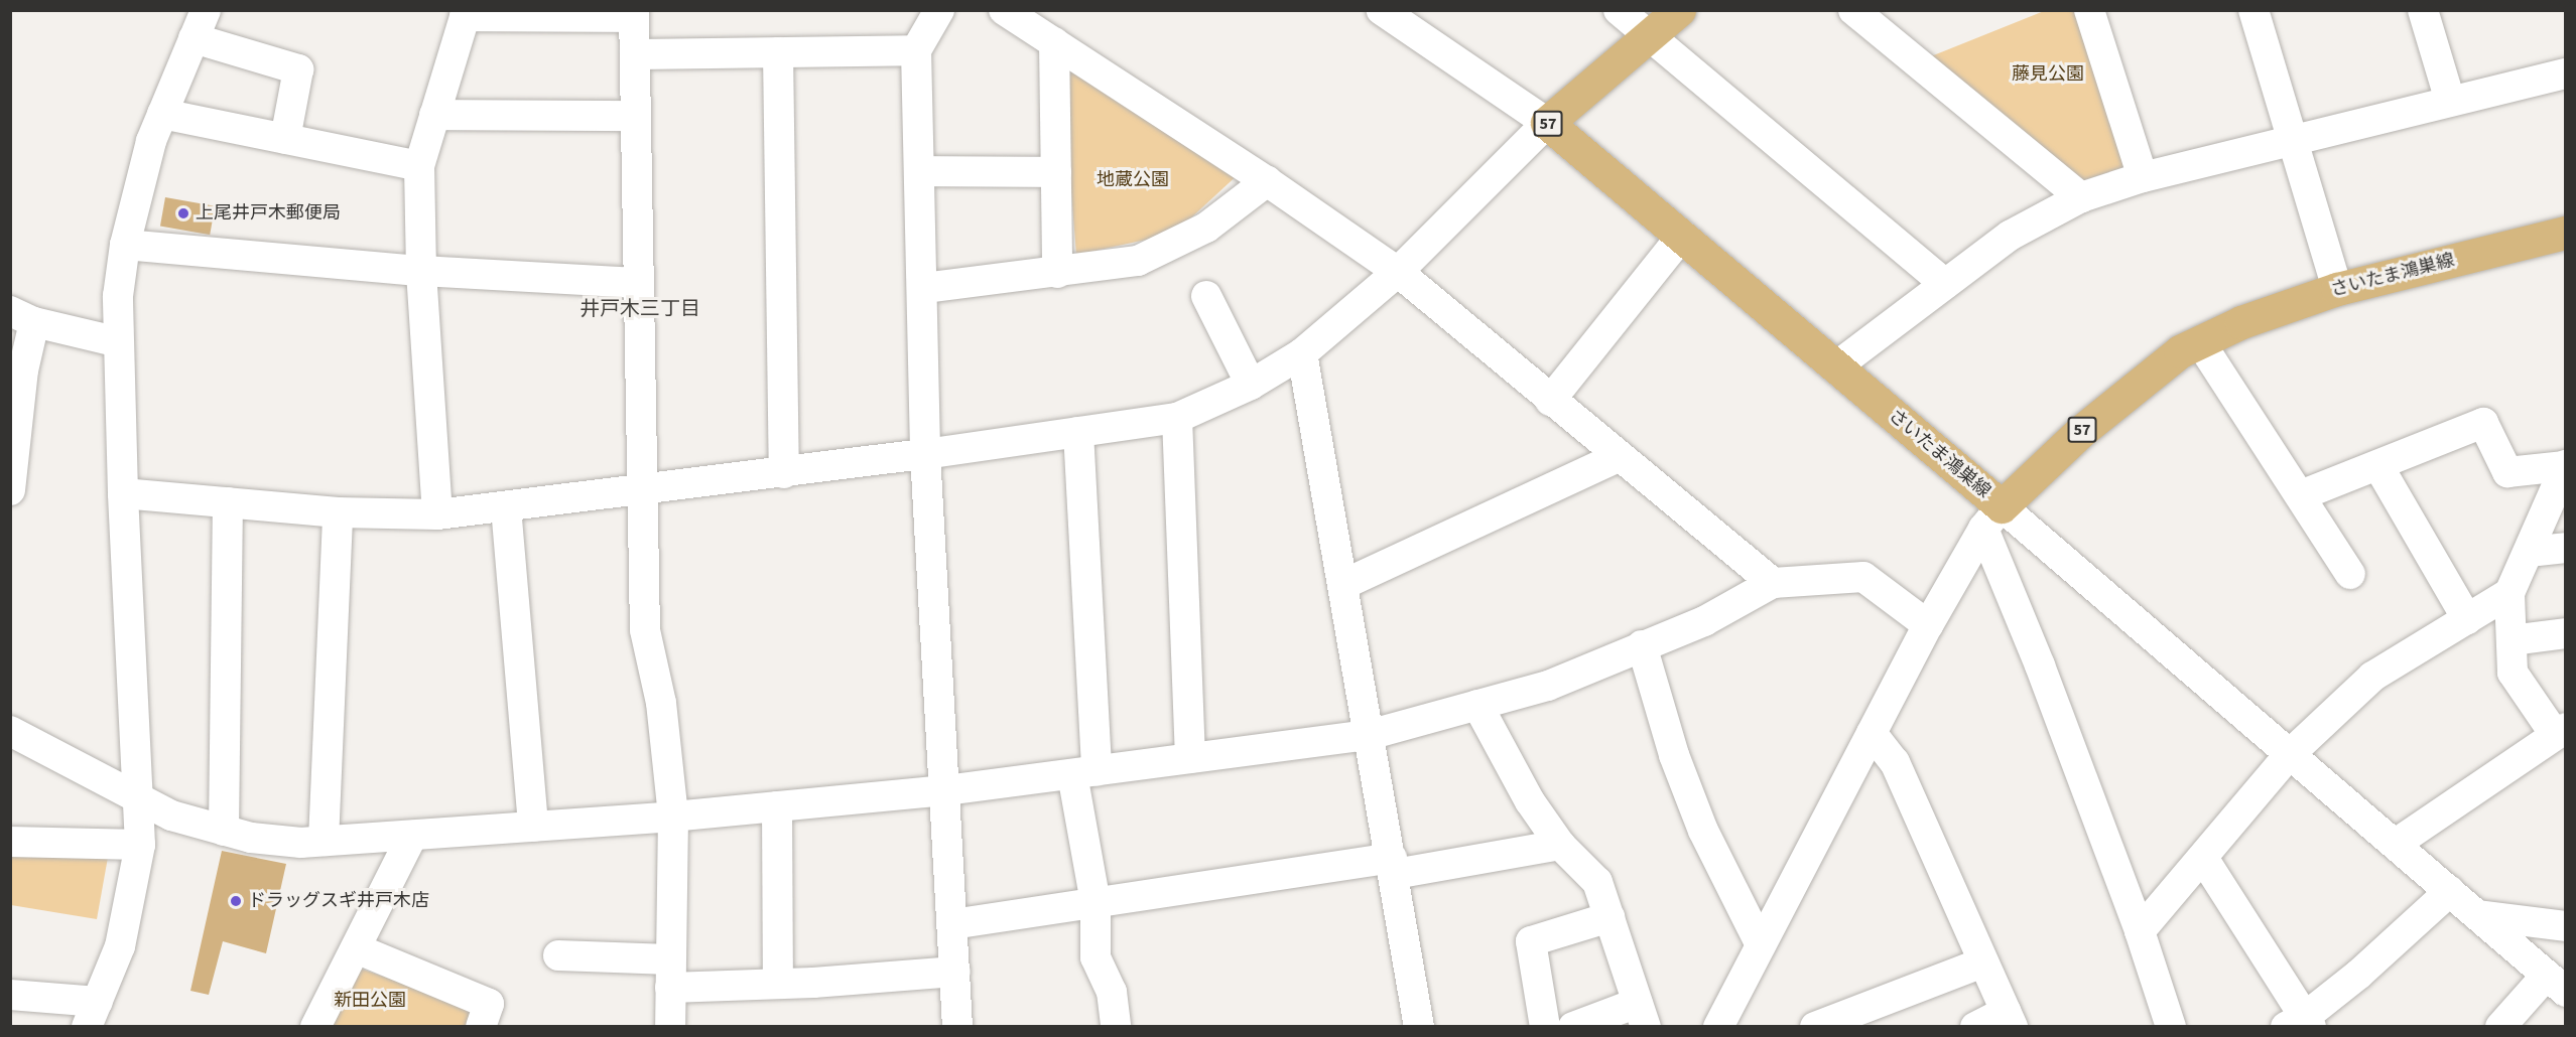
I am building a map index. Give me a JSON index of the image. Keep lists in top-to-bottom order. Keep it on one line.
{"streets":{"main road":["57","さいたま鴻巣線"]},"crossings":[["57","さいたま鴻巣線"]],"districts":["井戸木三丁目"],"parks":["藤見公園","地蔵公園","新田公園"],"places":["上尾井戸木郵便局","ドラッグスギ井戸木店"]}
